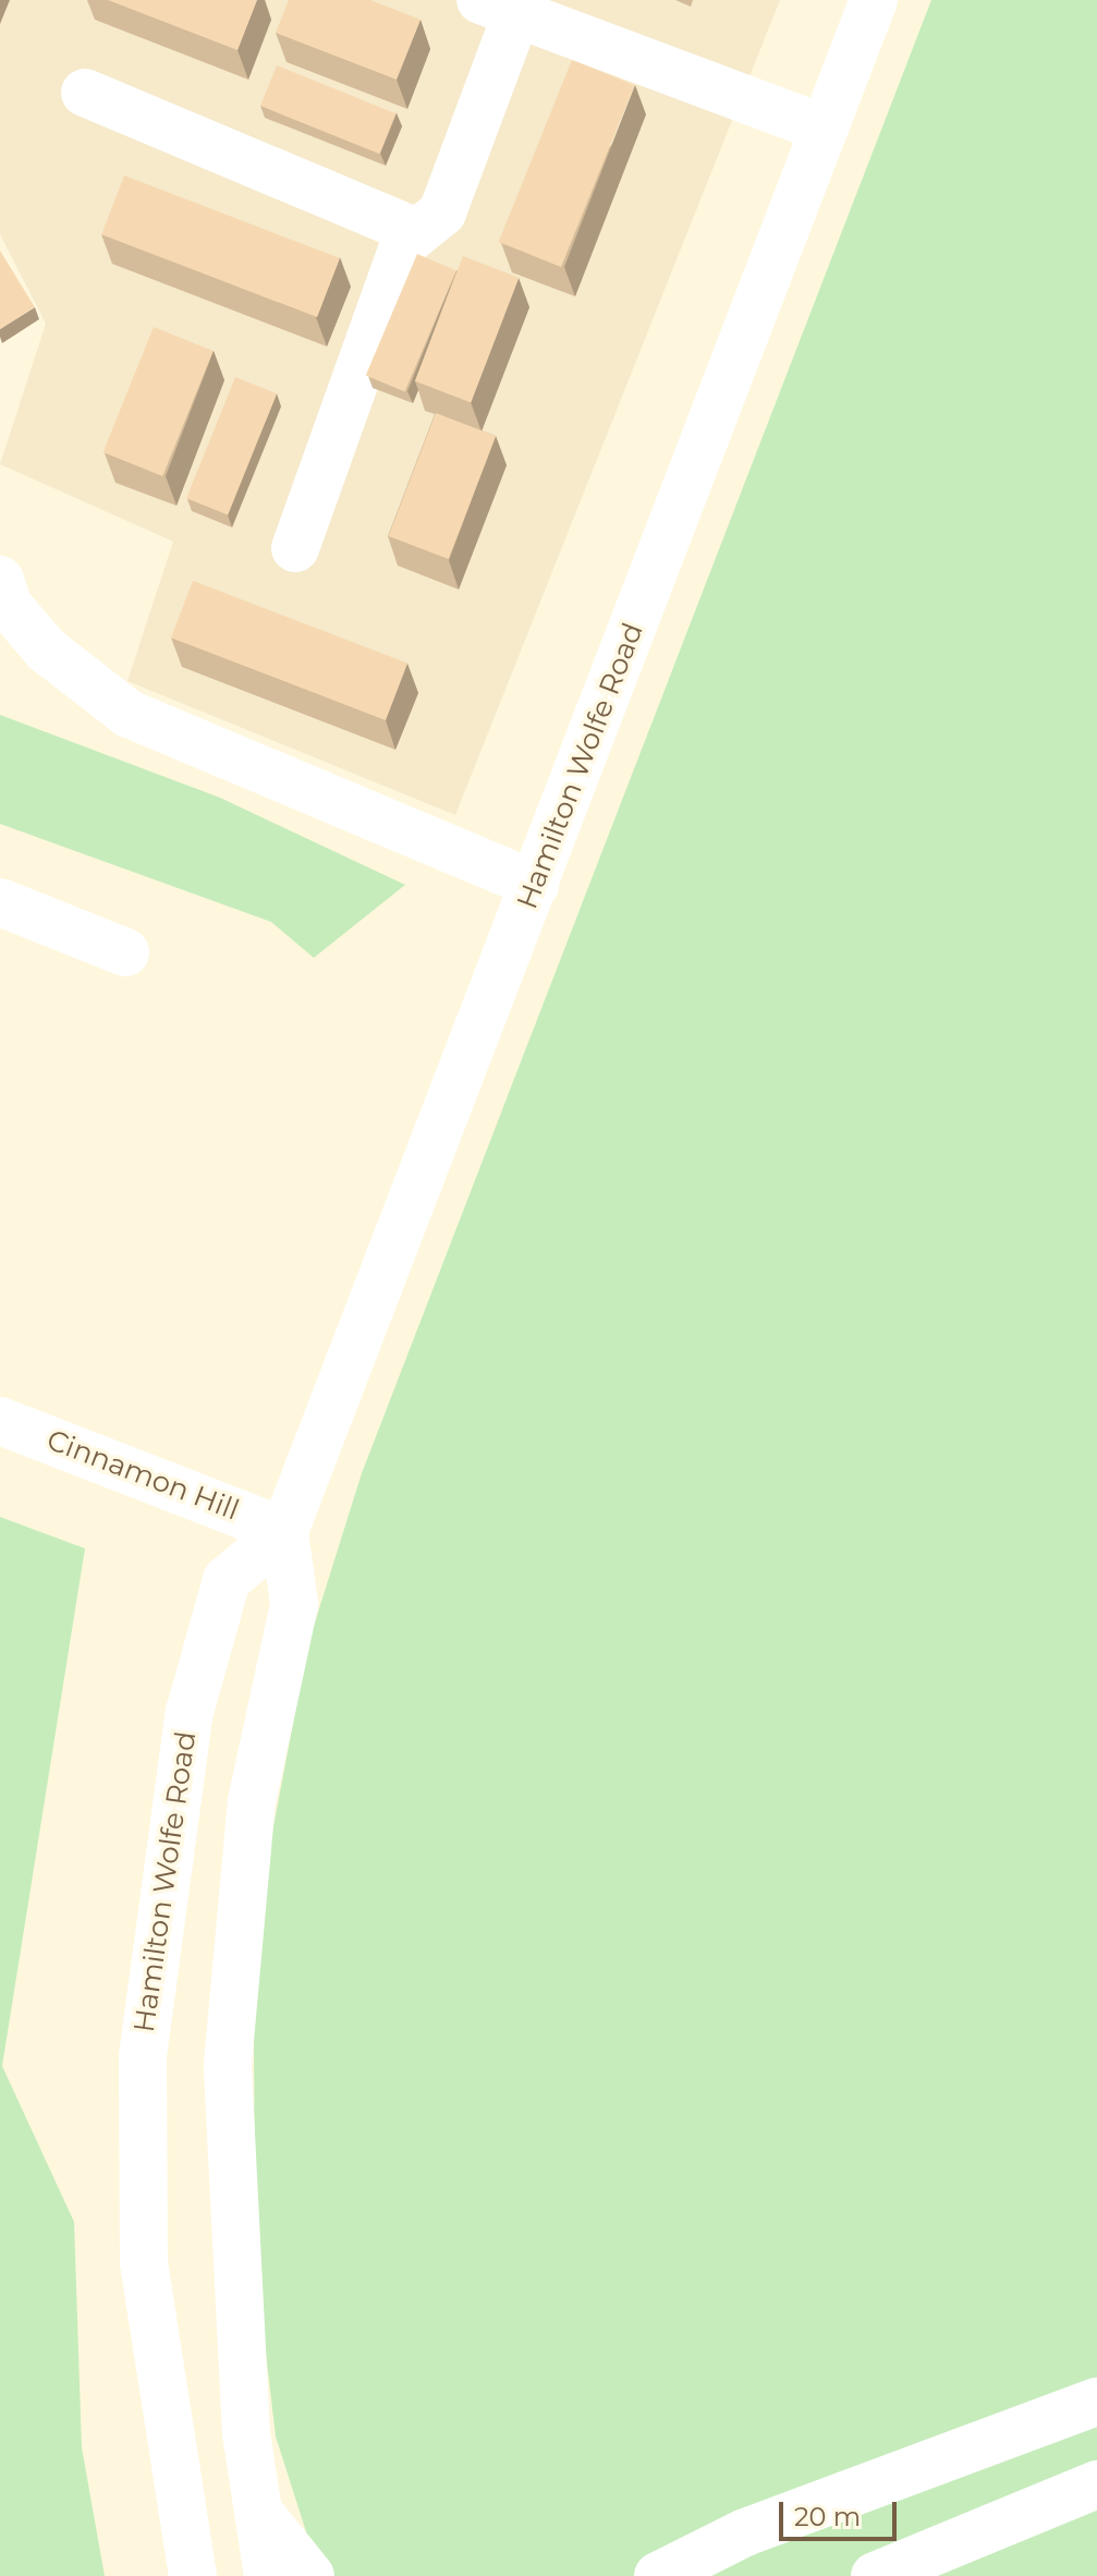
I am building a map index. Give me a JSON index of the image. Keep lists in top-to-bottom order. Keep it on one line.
{"streets":{"street":["Hamilton Wolfe Road","Cinnamon Hill"]},"crossings":[["Hamilton Wolfe Road","Cinnamon Hill"]],"scale_bar":"20 m"}
